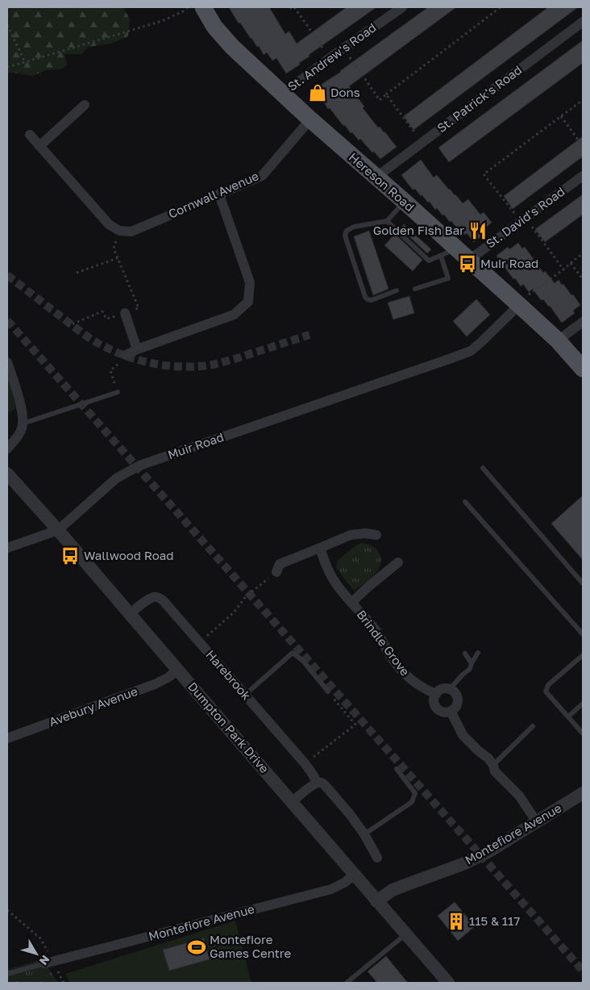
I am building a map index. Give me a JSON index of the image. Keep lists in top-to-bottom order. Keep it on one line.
{"streets":{"main road":["Hereson Road"],"street":["St. Andrew's Road","St. Patrick's Road","Cornwall Avenue","St. David's Road","Muir Road","Brindle Grove","Harebrook","Avebury Avenue","Dumpton Park Drive","Montefiore Avenue"]},"crossings":[["St. Andrew's Road","Hereson Road"],["St. Patrick's Road","Hereson Road"],["Hereson Road","Cornwall Avenue"],["Hereson Road","St. David's Road"],["Hereson Road","Muir Road"],["Muir Road","Dumpton Park Drive"],["Harebrook","Dumpton Park Drive"],["Avebury Avenue","Dumpton Park Drive"],["Dumpton Park Drive","Montefiore Avenue"]],"places":{"shop":["Dons"],"restaurant":["Golden Fish Bar"],"bus stop":["Muir Road","Wallwood Road"],"building":["115 & 117"],"sports":["Montefiore Games Centre"]},"north":"bottom right"}
